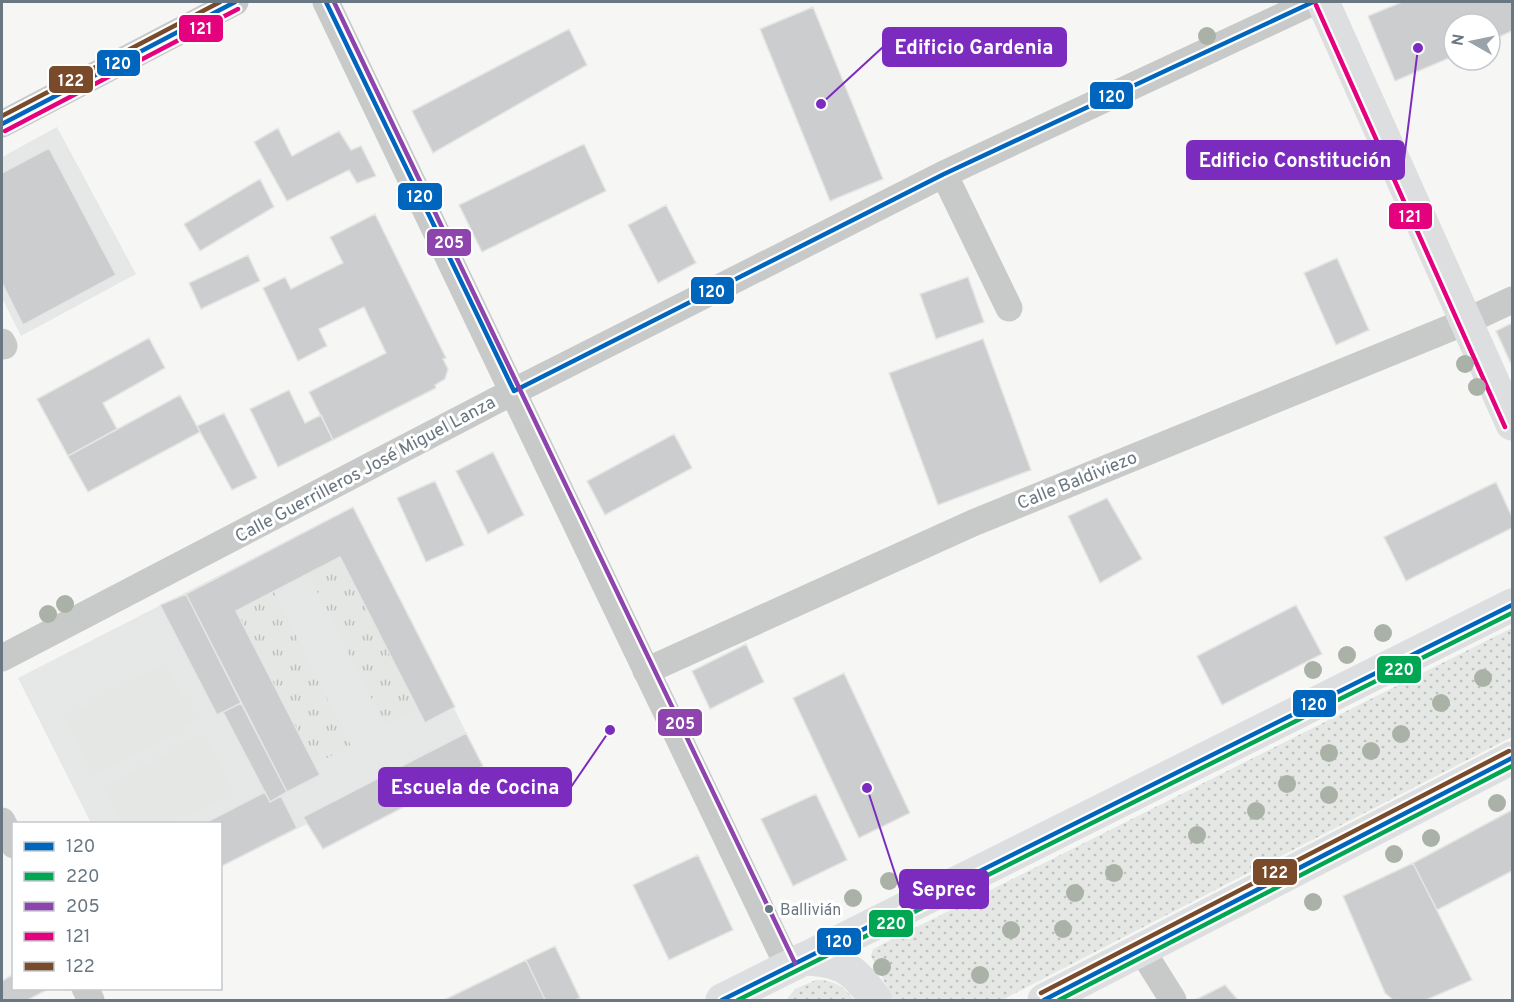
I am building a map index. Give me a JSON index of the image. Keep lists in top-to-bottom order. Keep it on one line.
{"streets":{"street":["Calle Guerrilleros José Miguel Lanza","Calle Baldiviezo"]},"places":["Edificio Constitución","Edificio Gardenia","Escuela de Cocina","Seprec","Ballivián"],"lines":["transit line 120","transit line 205","transit line 122","transit line 121","transit line 220"],"legend":["120","220","205","121","122"],"north":"left"}
